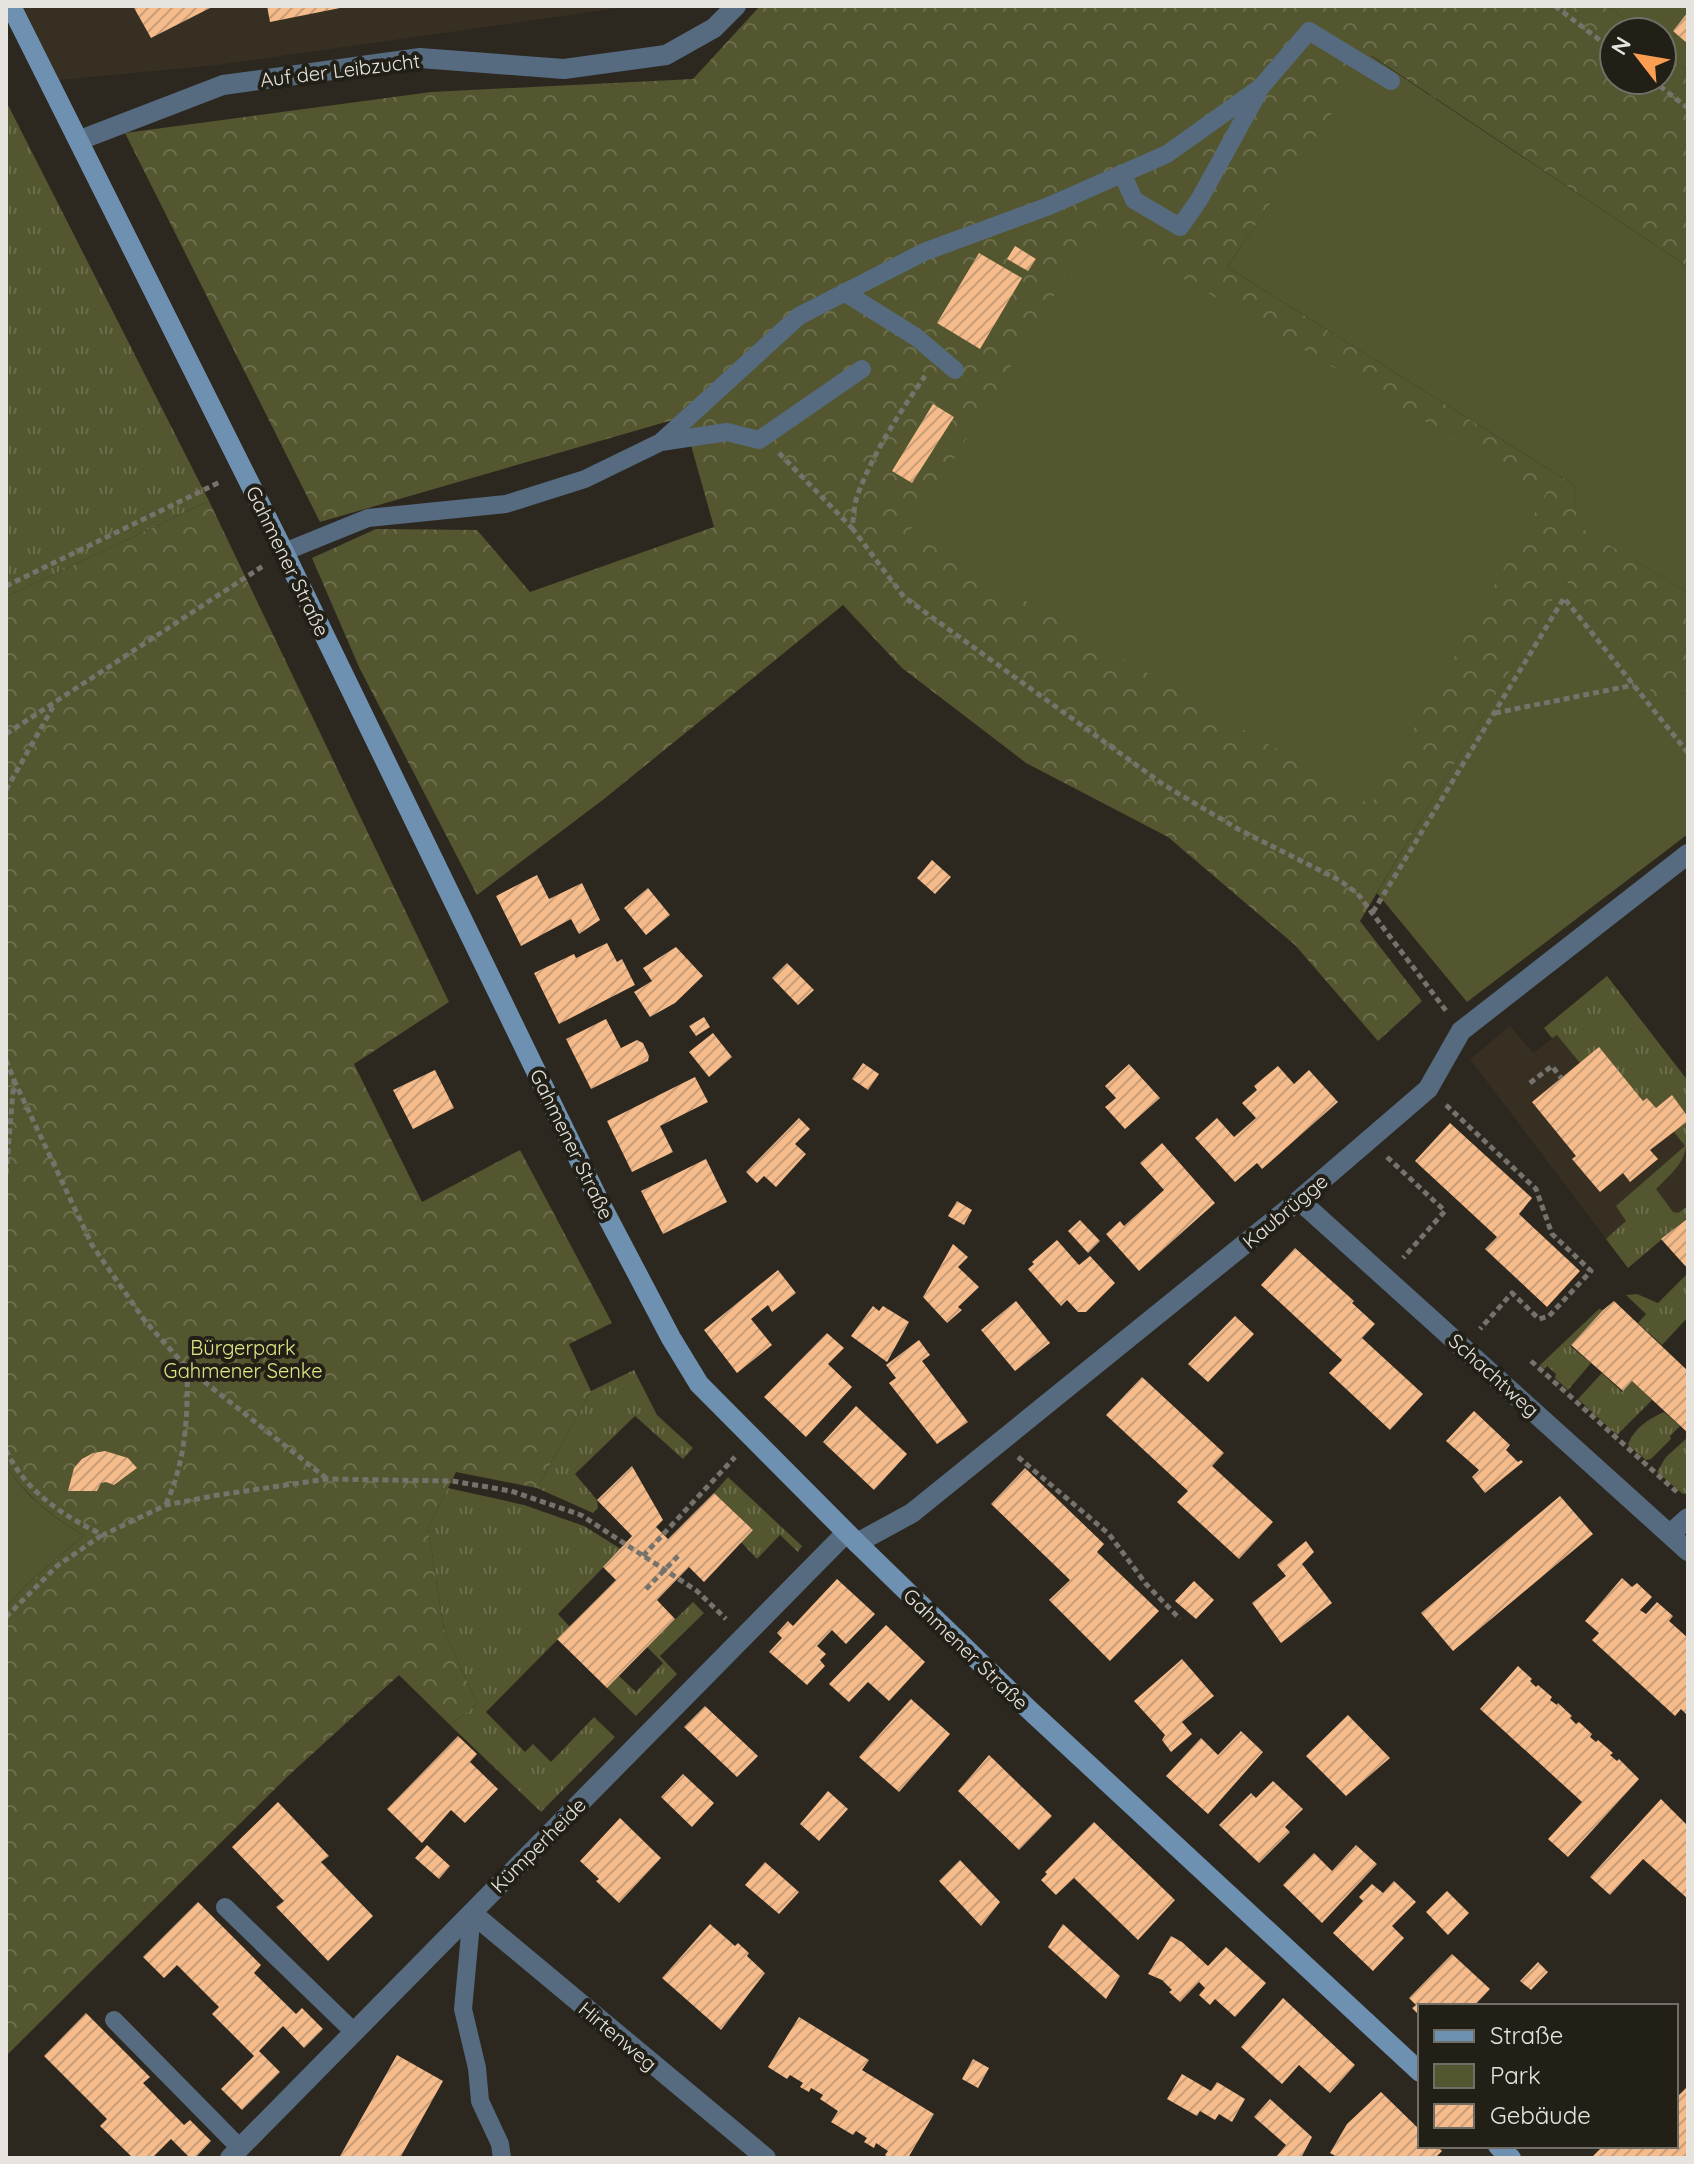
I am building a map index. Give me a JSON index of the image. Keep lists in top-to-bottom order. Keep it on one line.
{"streets":{"main road":["Gahmener Straße"],"street":["Auf der Leibzucht","Kaubrügge","Schachtweg","Kümperheide","Hirtenweg"]},"crossings":[["Auf der Leibzucht","Gahmener Straße"],["Gahmener Straße","Kaubrügge"],["Gahmener Straße","Kümperheide"],["Kaubrügge","Schachtweg"],["Kaubrügge","Kümperheide"],["Kümperheide","Hirtenweg"]],"parks":["Bürgerpark Gahmener Senke"],"legend":["Straße","Park","Gebäude"],"north":"top left"}
